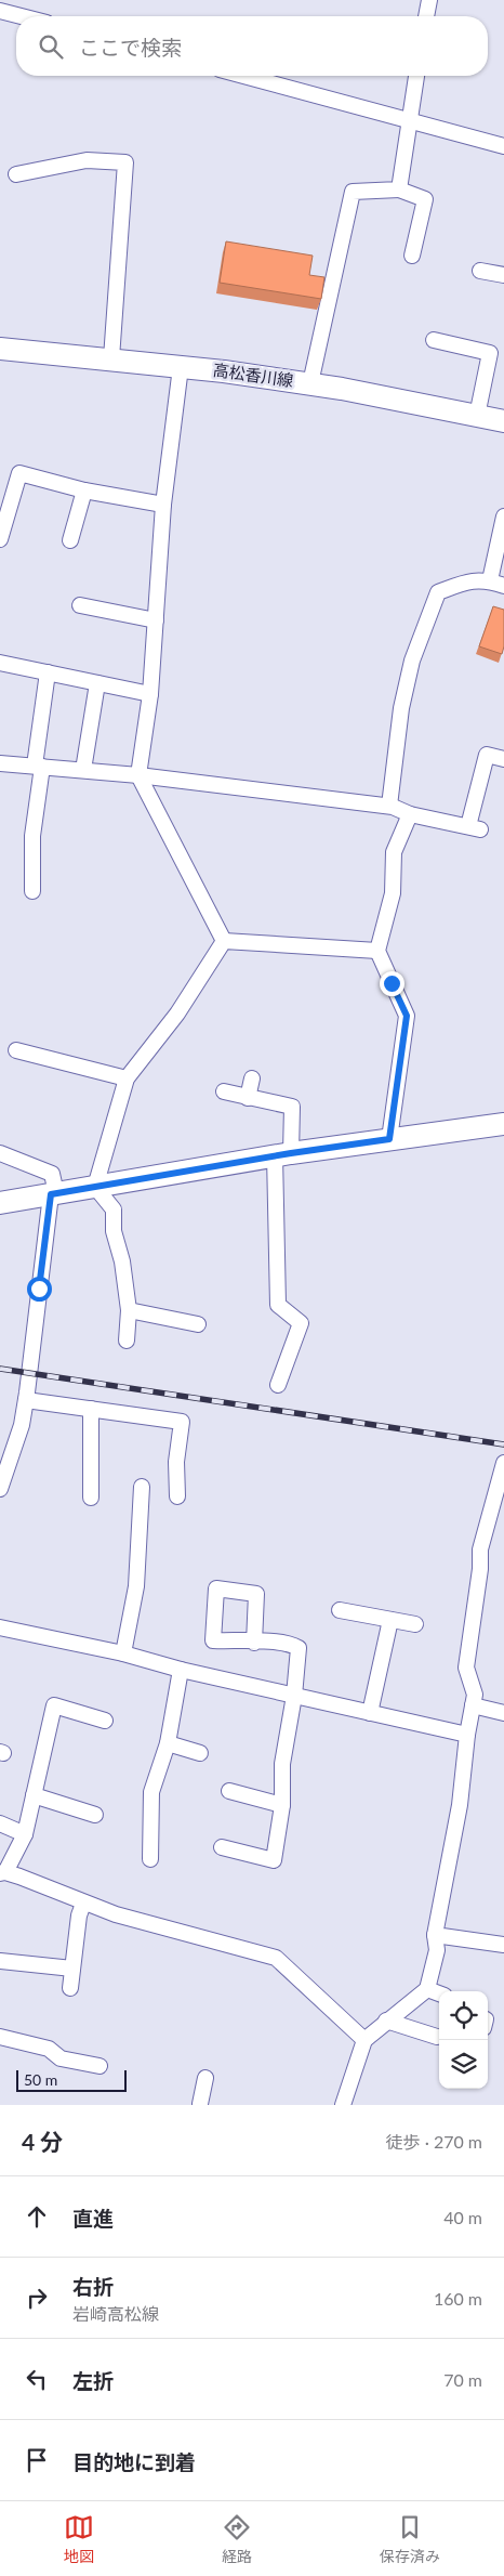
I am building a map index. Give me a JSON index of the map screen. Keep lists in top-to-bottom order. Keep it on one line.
{"streets":{"main road":["高松香川線"]},"scale_bar":"50 m","page":{"search":"ここで検索","scale":"50 m","heading":["4 分","徒歩 · 270 m"],"list":[["直進","40 m"],["右折","岩崎高松線","160 m"],["左折","70 m"],"目的地に到着"],"nav":["地図","経路","保存済み"]}}
